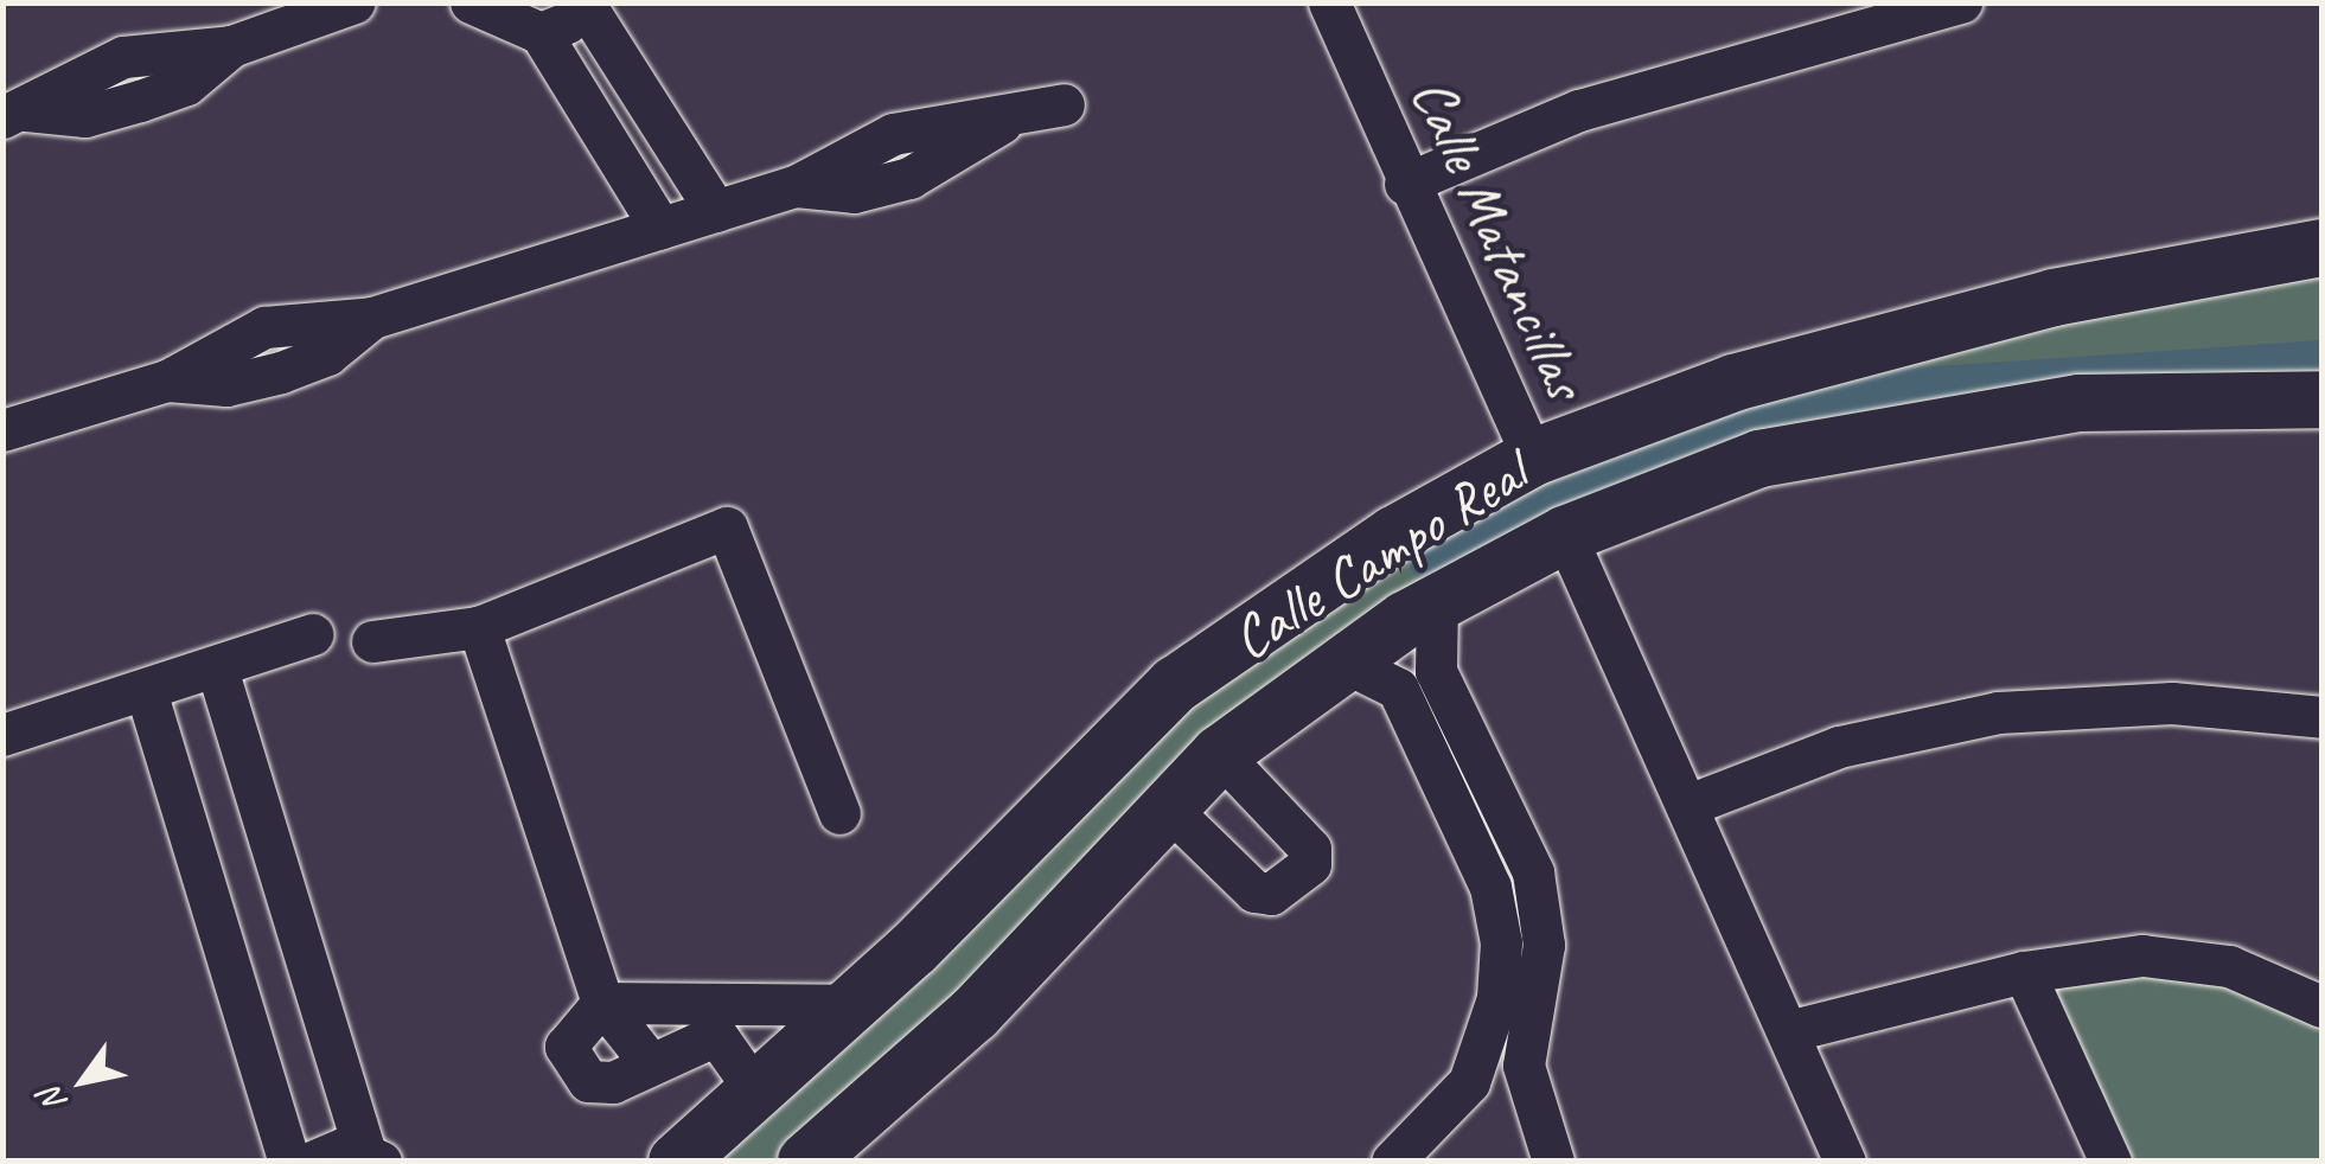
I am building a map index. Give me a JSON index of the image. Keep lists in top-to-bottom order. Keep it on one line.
{"streets":{"street":["Calle Matancillas","Calle Campo Real"]},"crossings":[["Calle Matancillas","Calle Campo Real"]],"north":"bottom left"}
